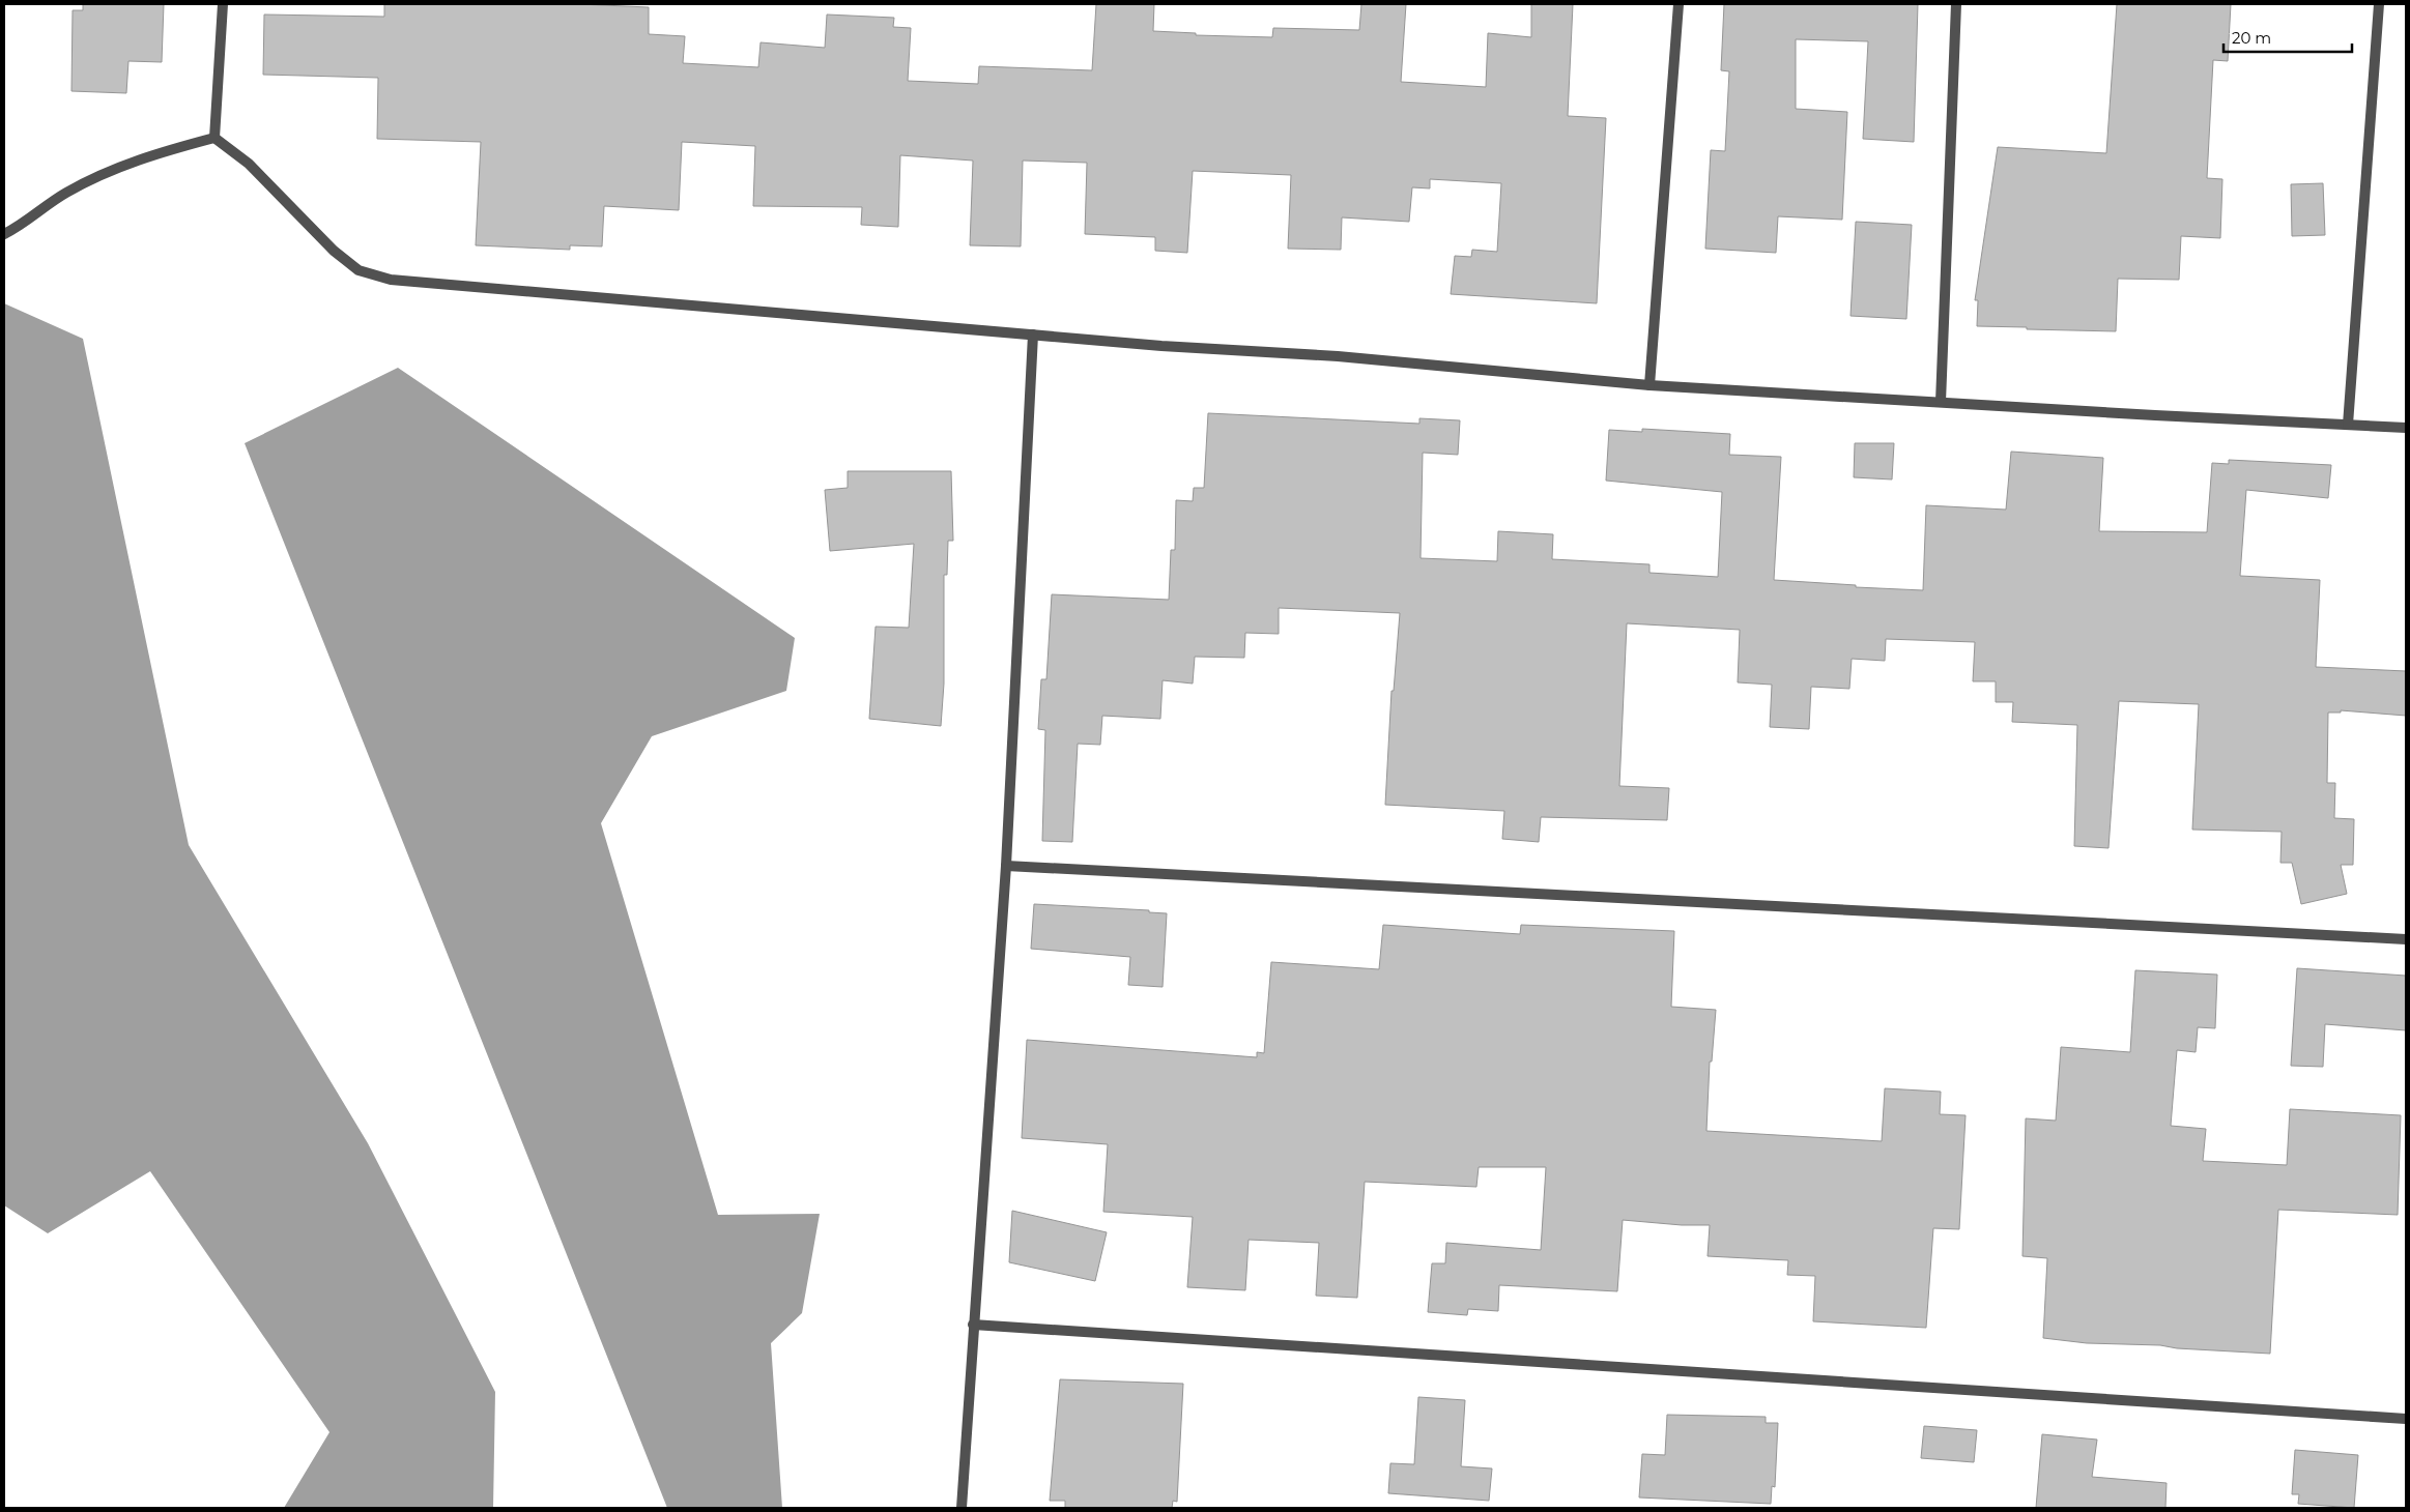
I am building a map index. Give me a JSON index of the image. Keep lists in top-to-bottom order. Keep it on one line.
{"scale_bar":"20 m"}
